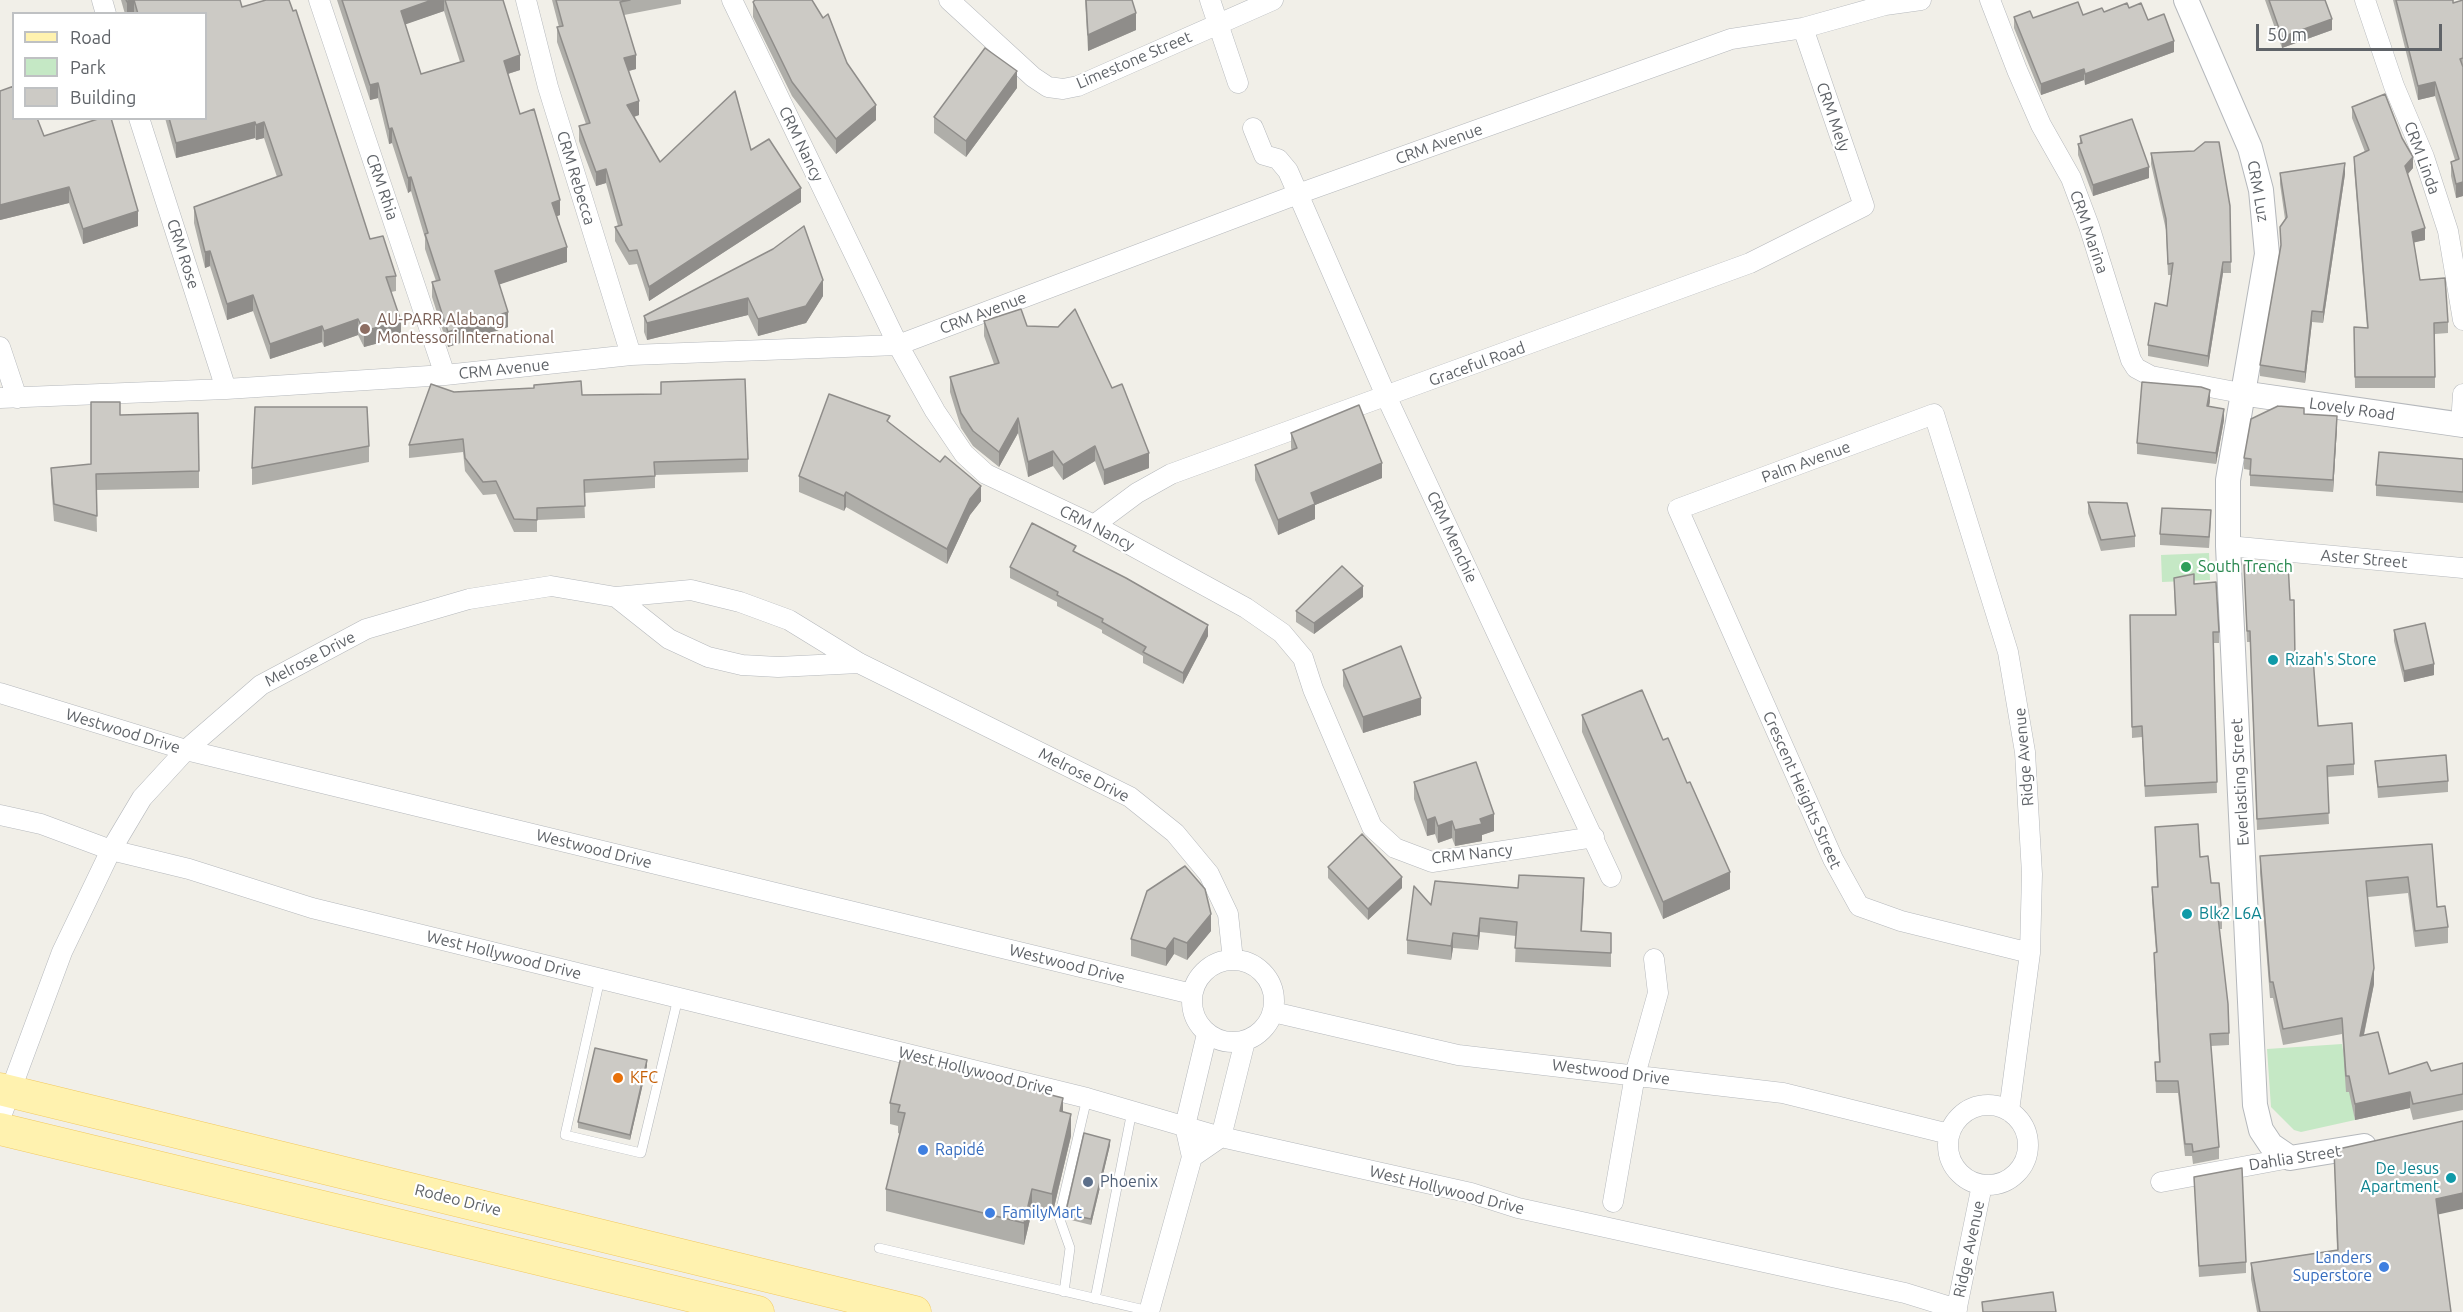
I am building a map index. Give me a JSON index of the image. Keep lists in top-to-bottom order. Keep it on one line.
{"streets":{"main road":["Rodeo Drive"],"street":["Limestone Street","CRM Mely","CRM Nancy","CRM Avenue","CRM Linda","CRM Rebecca","CRM Rhia","CRM Luz","CRM Marina","CRM Rose","Graceful Road","Lovely Road","Palm Avenue","CRM Menchie","Aster Street","Melrose Drive","Westwood Drive","Ridge Avenue","Everlasting Street","Crescent Heights Street","West Hollywood Drive","Dahlia Street"]},"crossings":[["CRM Mely","CRM Avenue"],["CRM Mely","Graceful Road"],["CRM Nancy","CRM Avenue"],["CRM Nancy","Graceful Road"],["CRM Nancy","CRM Menchie"],["CRM Avenue","CRM Rebecca"],["CRM Avenue","CRM Rhia"],["CRM Avenue","CRM Rose"],["CRM Avenue","CRM Menchie"],["CRM Luz","CRM Marina"],["CRM Luz","Lovely Road"],["CRM Luz","Everlasting Street"],["CRM Marina","Lovely Road"],["CRM Marina","Everlasting Street"],["Graceful Road","CRM Menchie"],["Lovely Road","Everlasting Street"],["Palm Avenue","Ridge Avenue"],["Palm Avenue","Crescent Heights Street"],["Aster Street","Everlasting Street"],["Melrose Drive","Westwood Drive"],["Melrose Drive","West Hollywood Drive"],["Melrose Drive","Rodeo Drive"],["Westwood Drive","Ridge Avenue"],["Ridge Avenue","Crescent Heights Street"],["Ridge Avenue","West Hollywood Drive"],["Everlasting Street","Dahlia Street"]],"places":["AU-PARR Alabang Montessori International","South Trench","Rizah's Store","Blk2 L6A","KFC","Rapidé","De Jesus Apartment","Phoenix","FamilyMart","Landers Superstore"],"legend":["Road","Park","Building"],"scale_bar":"50 m"}
